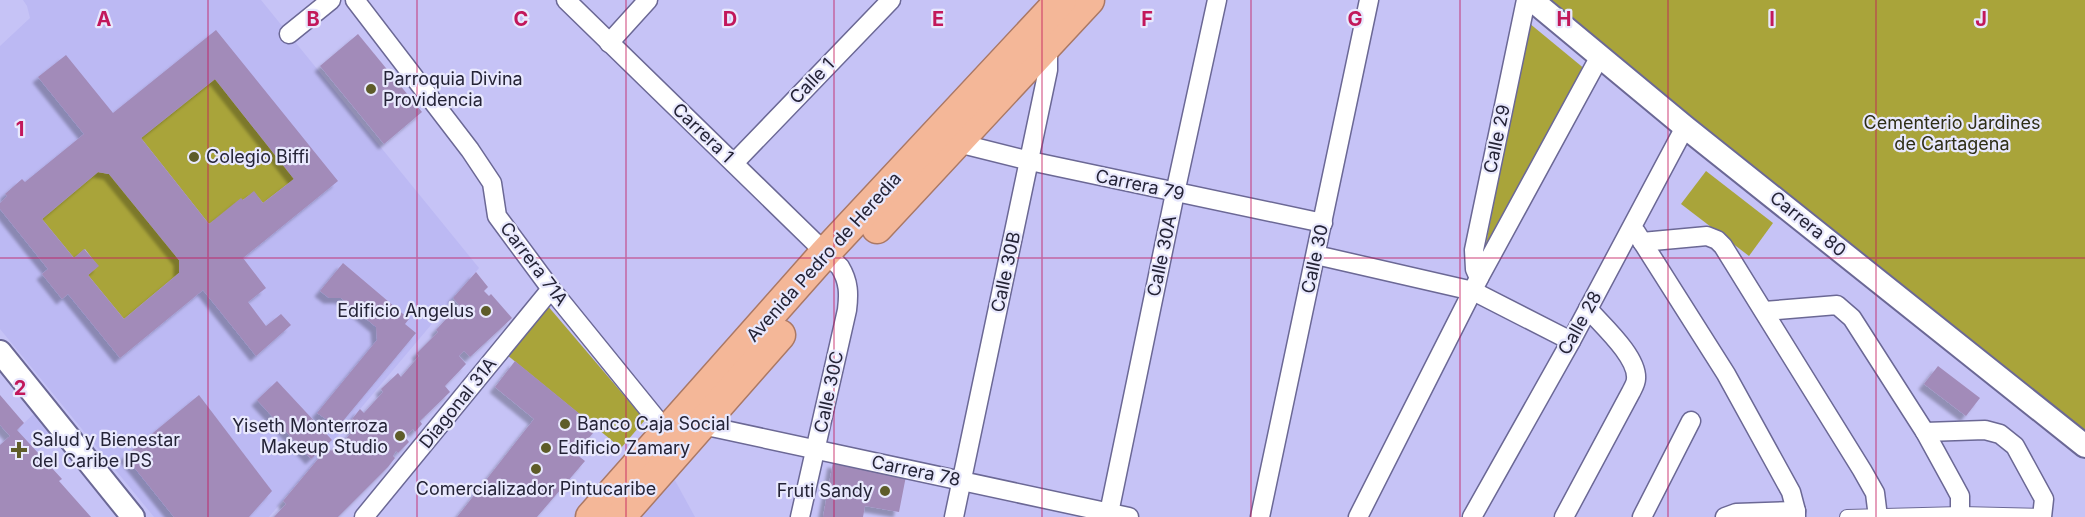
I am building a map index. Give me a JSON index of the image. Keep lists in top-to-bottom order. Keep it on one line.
{"streets":{"highway":["Avenida Pedro de Heredia"],"street":["Calle 1","Carrera 1","Calle 29","Carrera 79","Carrera 80","Calle 30A","Calle 30","Carrera 71A","Calle 30B","Calle 28","Calle 30C","Diagonal 31A","Carrera 78"]},"crossings":[["Calle 1","Carrera 1"],["Carrera 1","Avenida Pedro de Heredia"],["Carrera 1","Calle 30C"],["Carrera 79","Calle 30A"],["Carrera 79","Avenida Pedro de Heredia"],["Carrera 79","Calle 30"],["Carrera 79","Calle 30B"],["Carrera 80","Calle 28"],["Calle 30A","Carrera 78"],["Avenida Pedro de Heredia","Carrera 71A"],["Avenida Pedro de Heredia","Calle 30B"],["Avenida Pedro de Heredia","Calle 30C"],["Avenida Pedro de Heredia","Carrera 78"],["Carrera 71A","Diagonal 31A"],["Calle 30B","Carrera 78"],["Calle 30C","Carrera 78"]],"parks":["Cementerio Jardines de Cartagena"],"places":{"other":["Parroquia Divina Providencia","Colegio Biffi","Edificio Angelus","Banco Caja Social","Yiseth Monterroza Makeup Studio","Edificio Zamary","Comercializador Pintucaribe","Fruti Sandy"],"health":["Salud y Bienestar del Caribe IPS"]},"grid":{"columns":["A","B","C","D","E","F","G","H","I","J"],"rows":["1","2"]}}
